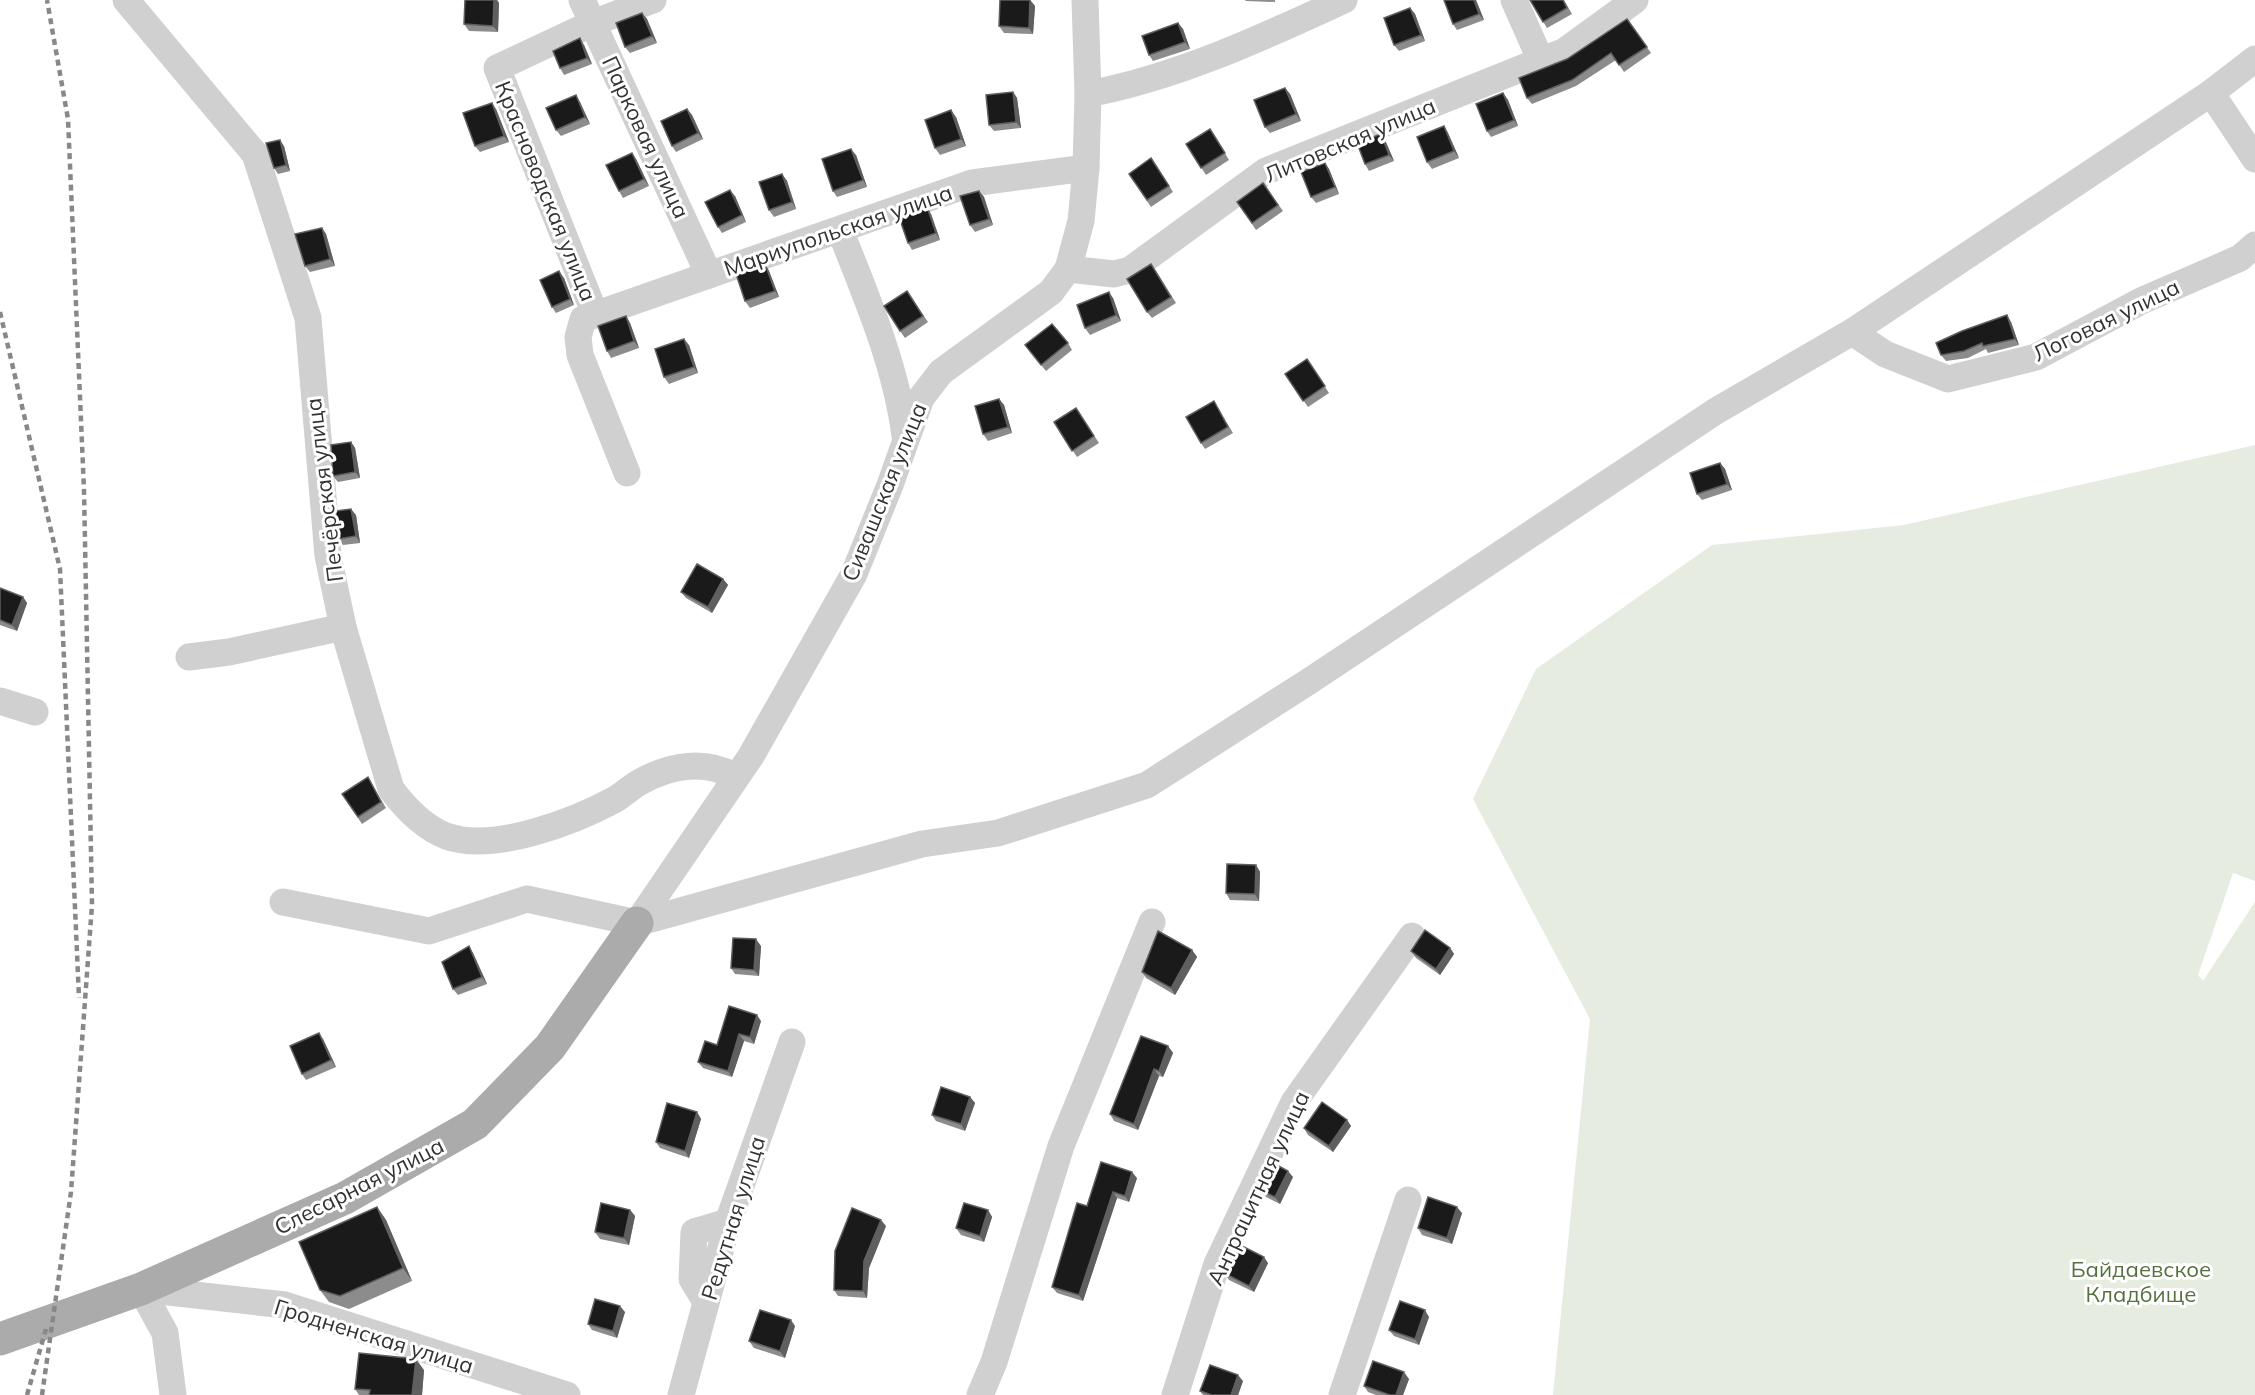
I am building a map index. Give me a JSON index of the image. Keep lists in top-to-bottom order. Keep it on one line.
{"streets":{"main road":["Слесарная улица"],"street":["Парковая улица","Литовская улица","Красноводская улица","Мариупольская улица","Логовая улица","Печёрская улица","Сивашская улица","Антрацитная улица","Редутная улица","Гродненская улица"]},"crossings":[["Парковая улица","Красноводская улица"],["Парковая улица","Мариупольская улица"],["Литовская улица","Сивашская улица"],["Красноводская улица","Мариупольская улица"],["Мариупольская улица","Сивашская улица"],["Печёрская улица","Сивашская улица"],["Сивашская улица","Слесарная улица"],["Слесарная улица","Гродненская улица"]],"parks":["Байдаевское Кладбище"]}
